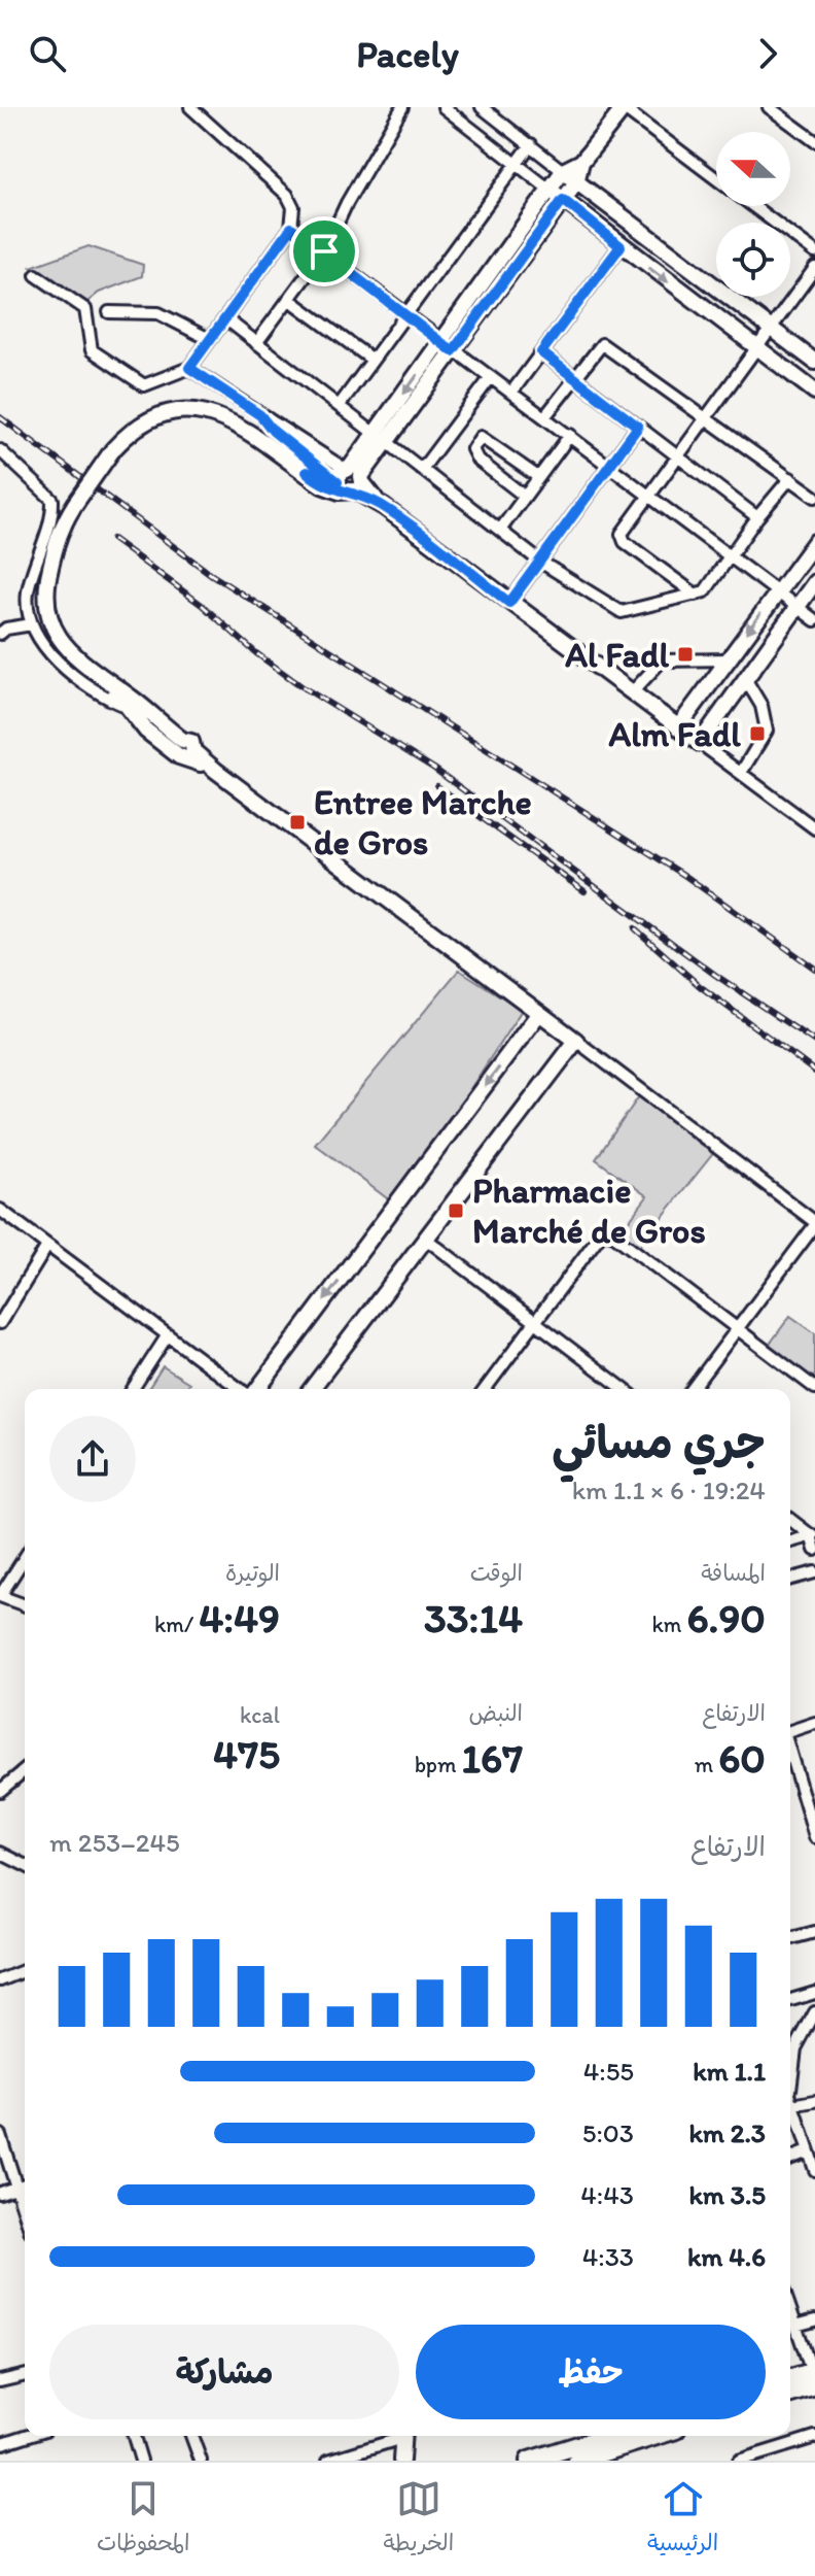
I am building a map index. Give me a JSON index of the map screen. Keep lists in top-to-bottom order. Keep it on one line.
{"places":{"transit":["Al Fadl","Alm Fadl","Entree Marche de Gros","Pharmacie Marché de Gros"]},"north":"left","page":{"header":"Pacely","heading":["جري مسائي","19:24 · 6 × 1.1 km"],"stats":[["المسافة","6.90 km"],["الوقت","33:14"],["الوتيرة","4:49 /km"],["الارتفاع","60 m"],["النبض","167 bpm"],["kcal","475"]],"chart":["الارتفاع","245–253 m"],"list":[{"name":"1.1 km","note":"4:55"},{"name":"2.3 km","note":"5:03"},{"name":"3.5 km","note":"4:43"},{"name":"4.6 km","note":"4:33"}],"buttons":["حفظ","مشاركة"],"tabs":["الرئيسية","الخريطة","المحفوظات"]}}
